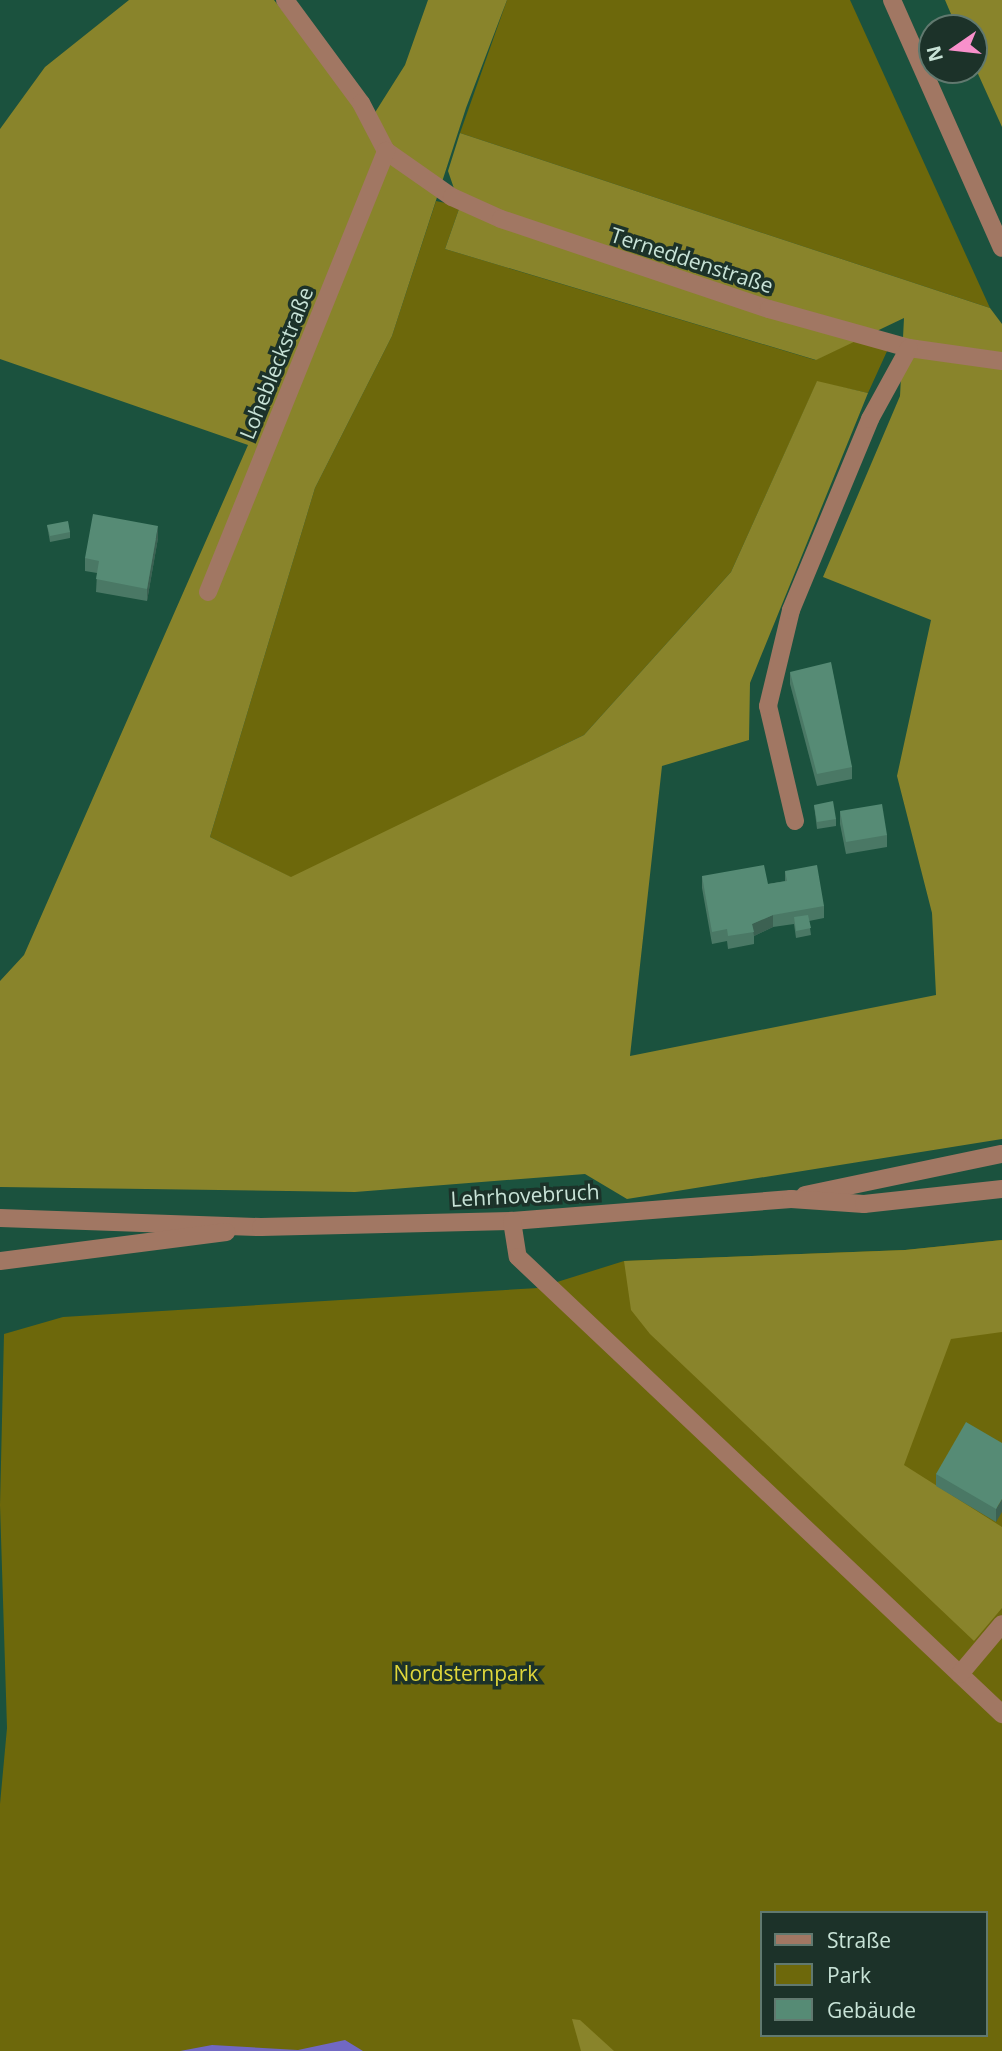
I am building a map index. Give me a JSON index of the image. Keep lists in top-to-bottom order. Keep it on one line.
{"streets":{"street":["Terneddenstraße","Lohebleckstraße","Lehrhovebruch"]},"crossings":[["Terneddenstraße","Lohebleckstraße"]],"parks":["Nordsternpark"],"legend":["Straße","Park","Gebäude"],"north":"left"}
